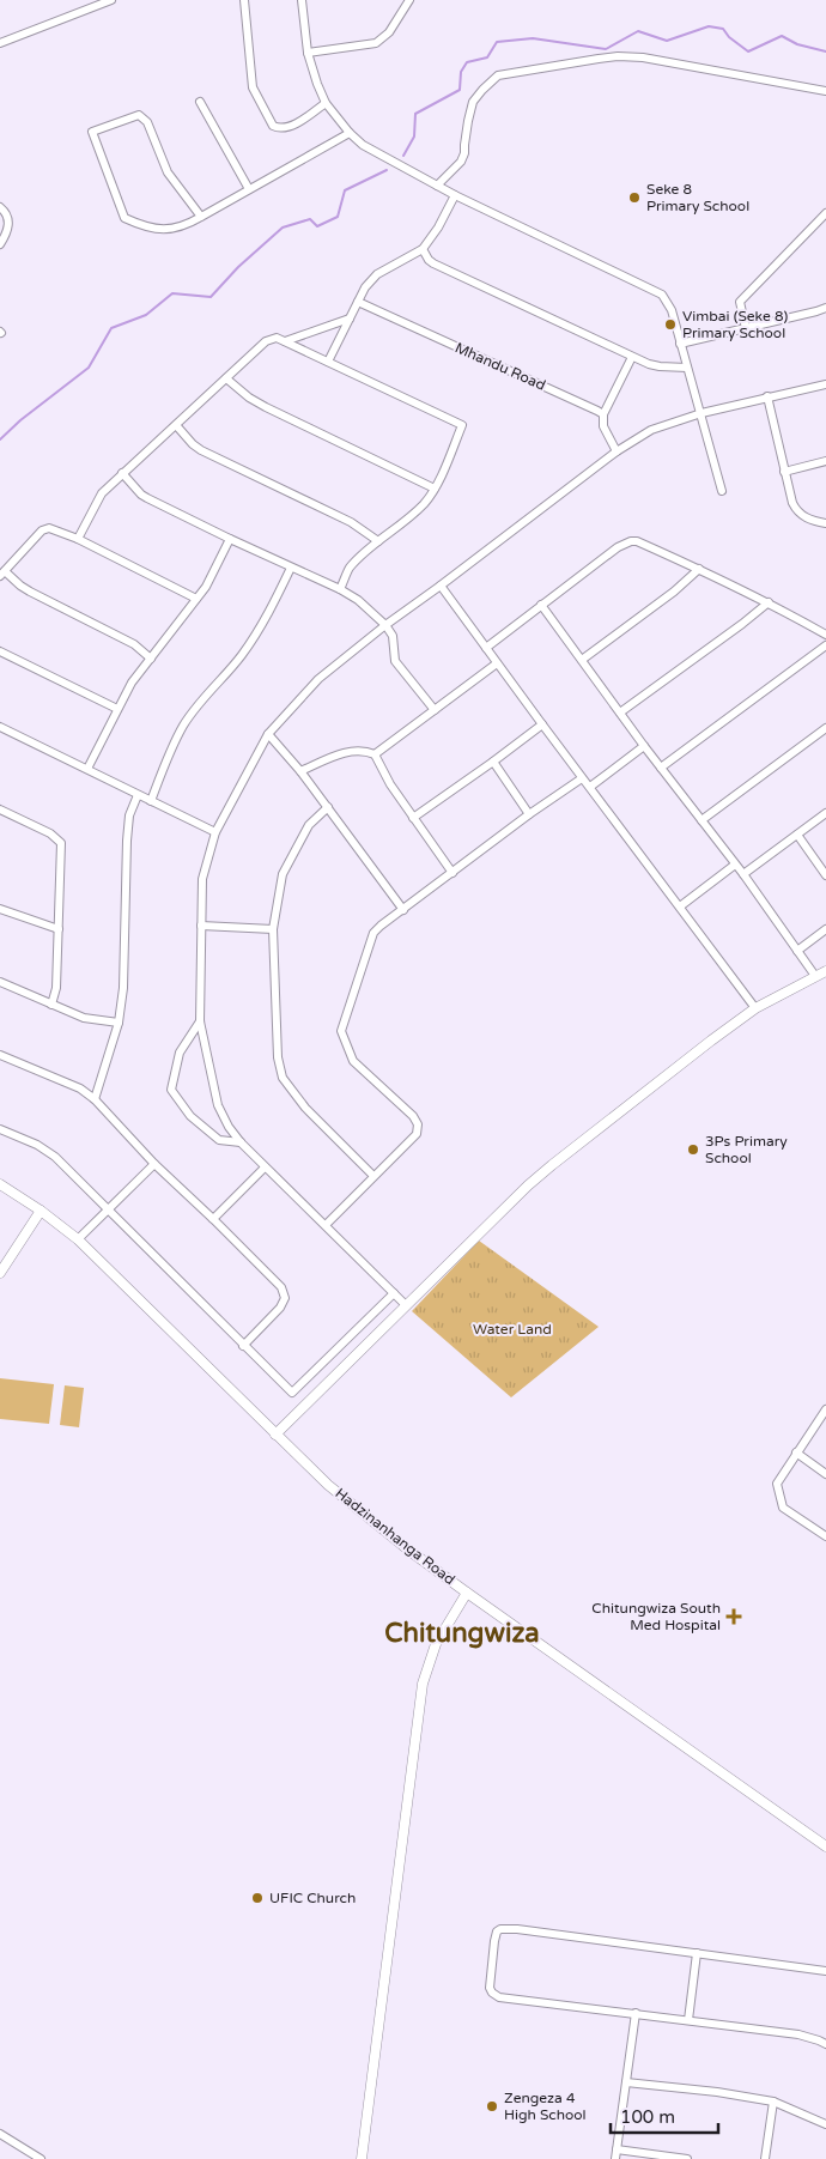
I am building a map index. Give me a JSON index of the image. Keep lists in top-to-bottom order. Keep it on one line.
{"streets":{"street":["Mhandu Road","Hadzinanhanga Road"]},"districts":["Chitungwiza"],"parks":["Water Land"],"places":{"other":["Seke 8 Primary School","Vimbai (Seke 8) Primary School","3Ps Primary School","UFIC Church","Zengeza 4 High School"],"health":["Chitungwiza South Med Hospital"]},"scale_bar":"100 m"}
